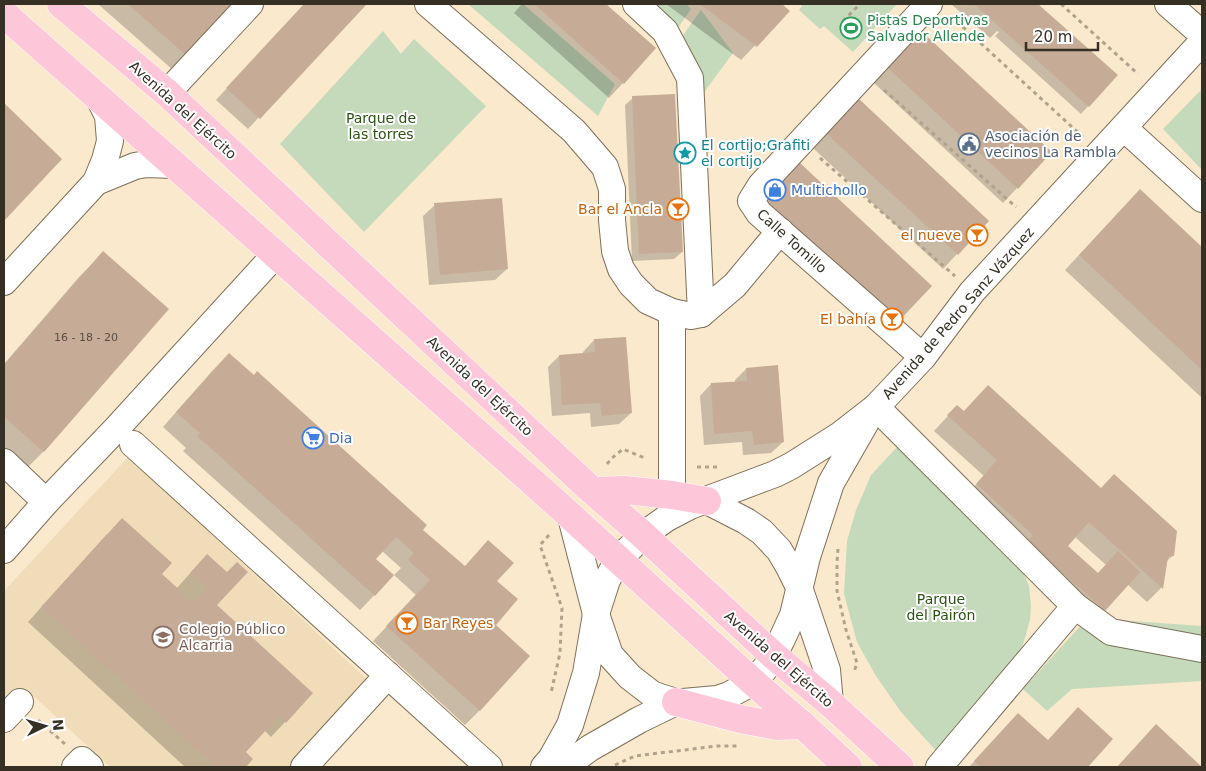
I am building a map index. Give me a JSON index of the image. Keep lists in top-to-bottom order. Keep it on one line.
{"streets":{"main road":["Avenida del Ejército"],"street":["Calle Tomillo","Avenida de Pedro Sanz Vázquez"]},"crossings":[["Avenida del Ejército","Avenida de Pedro Sanz Vázquez"],["Calle Tomillo","Avenida de Pedro Sanz Vázquez"]],"parks":["Parque de las torres","Parque del Pairón"],"places":{"sports":["Pistas Deportivas Salvador Allende"],"public building":["Asociación de vecinos La Rambla"],"place":["El cortijo;Grafiti el cortijo"],"shop":["Multichollo"],"bar":["Bar el Ancla","el nueve","El bahía","Bar Reyes"],"supermarket":["Dia"],"school or university":["Colegio Público Alcarria"]},"house_numbers":["16 - 18 - 20"],"scale_bar":"20 m","north":"right"}
